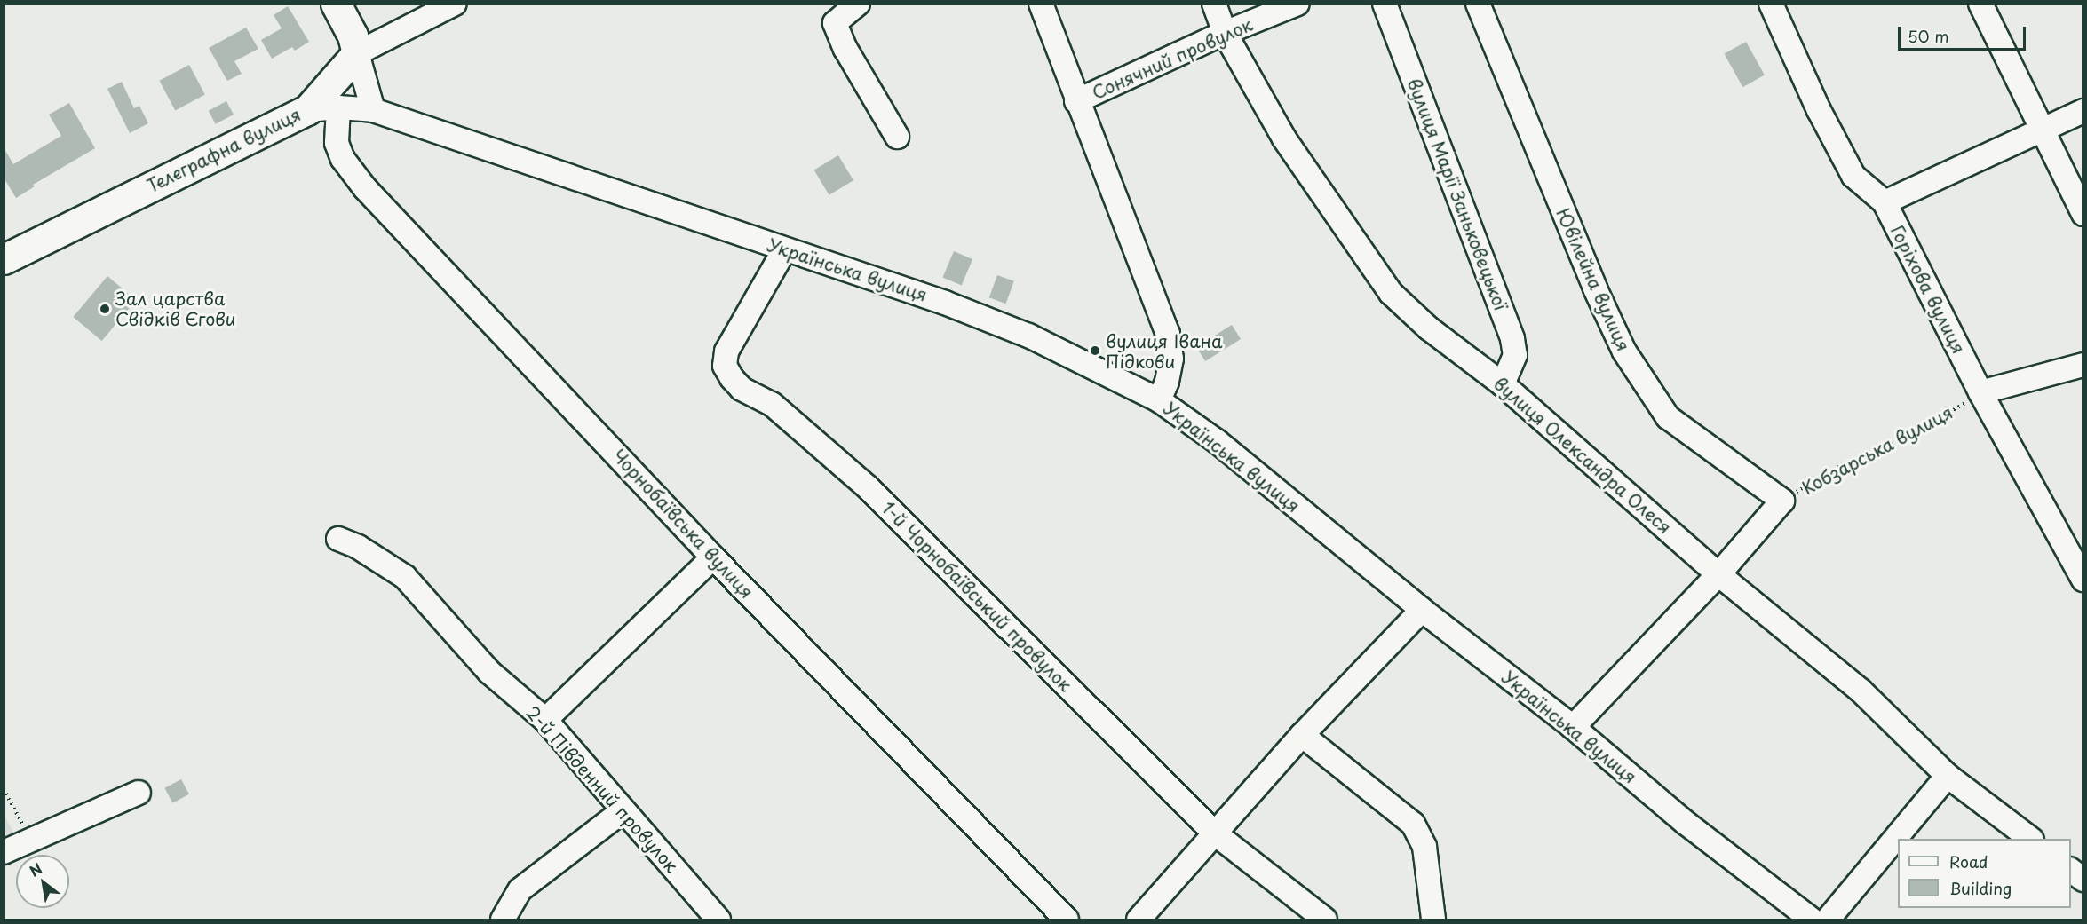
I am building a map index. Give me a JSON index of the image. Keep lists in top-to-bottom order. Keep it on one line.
{"streets":{"main road":["Телеграфна вулиця"],"street":["Сонячний провулок","вулиця Марії Заньковецької","Українська вулиця","Ювілейна вулиця","Горіхова вулиця","Кобзарська вулиця","вулиця Олександра Олеся","Чорнобаївська вулиця","1-й Чорнобаївський провулок","2-й Південний провулок"]},"crossings":[["Сонячний провулок","вулиця Олександра Олеся"],["Телеграфна вулиця","Українська вулиця"],["вулиця Марії Заньковецької","вулиця Олександра Олеся"],["Українська вулиця","Кобзарська вулиця"],["Українська вулиця","Чорнобаївська вулиця"],["Українська вулиця","1-й Чорнобаївський провулок"],["Ювілейна вулиця","Кобзарська вулиця"],["Горіхова вулиця","Кобзарська вулиця"],["Кобзарська вулиця","вулиця Олександра Олеся"]],"places":["Зал царства Свідків Єгови","вулиця Івана Підкови"],"legend":["Road","Building"],"scale_bar":"50 m","north":"top left"}
